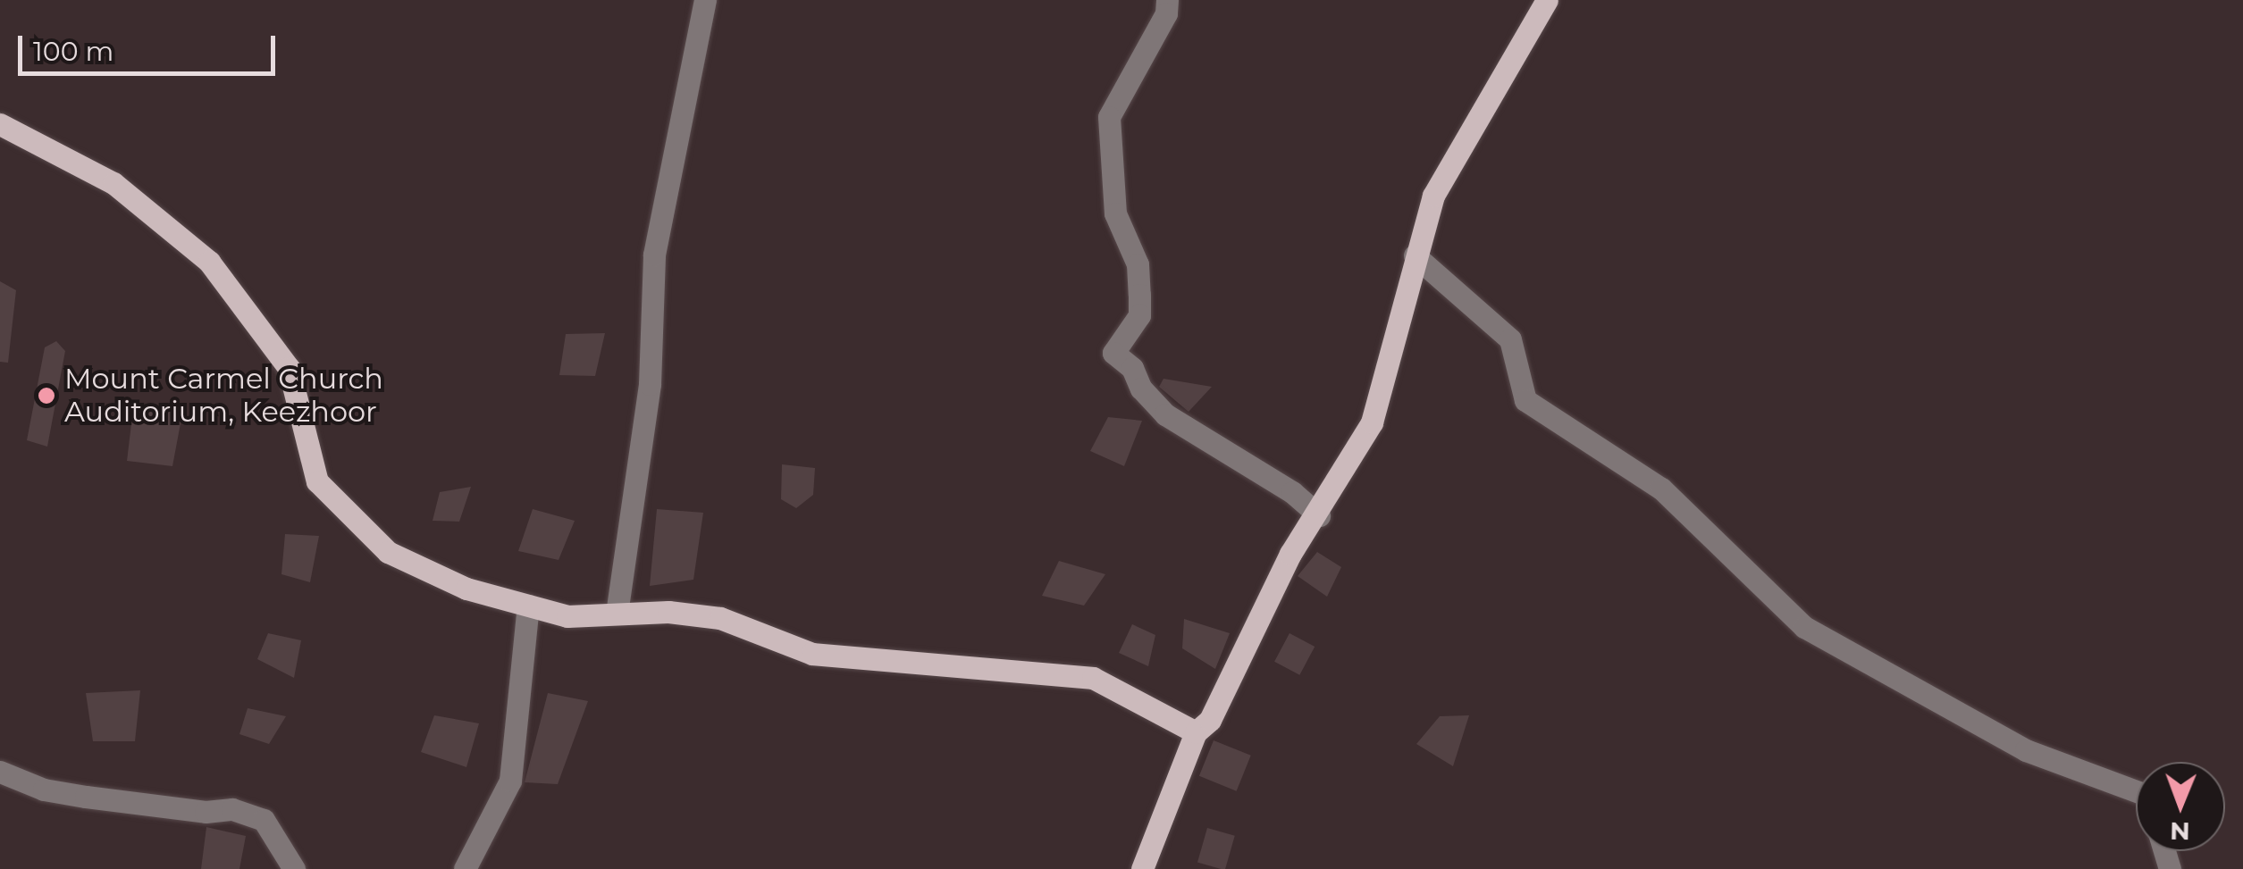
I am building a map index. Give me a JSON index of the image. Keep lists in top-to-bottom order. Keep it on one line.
{"places":["Mount Carmel Church Auditorium, Keezhoor"],"scale_bar":"100 m","north":"bottom"}
